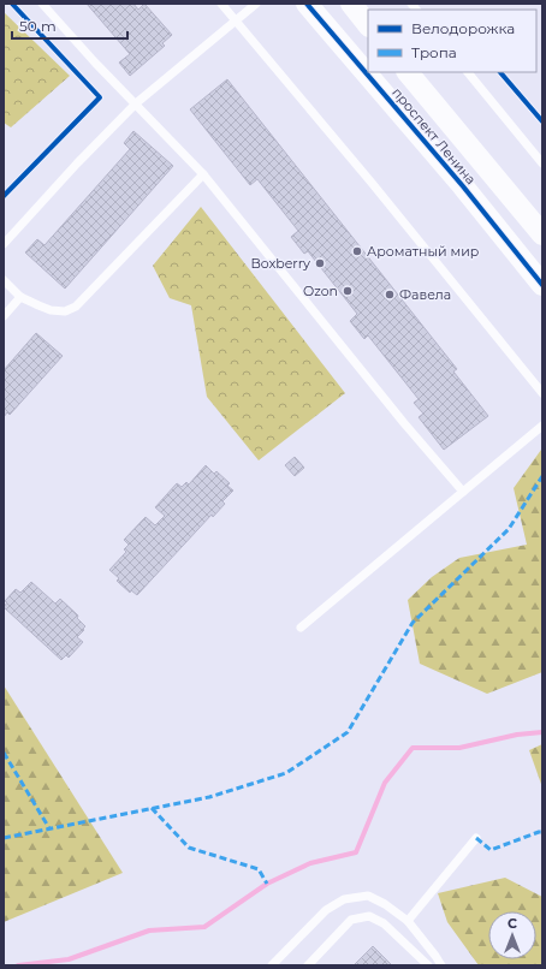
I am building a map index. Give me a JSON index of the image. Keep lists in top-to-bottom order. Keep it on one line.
{"streets":{"street":["проспект Ленина"]},"places":["Ароматный мир","Boxberry","Ozon","Фавела"],"legend":["Велодорожка","Тропа"],"scale_bar":"50 m","north":"top"}
